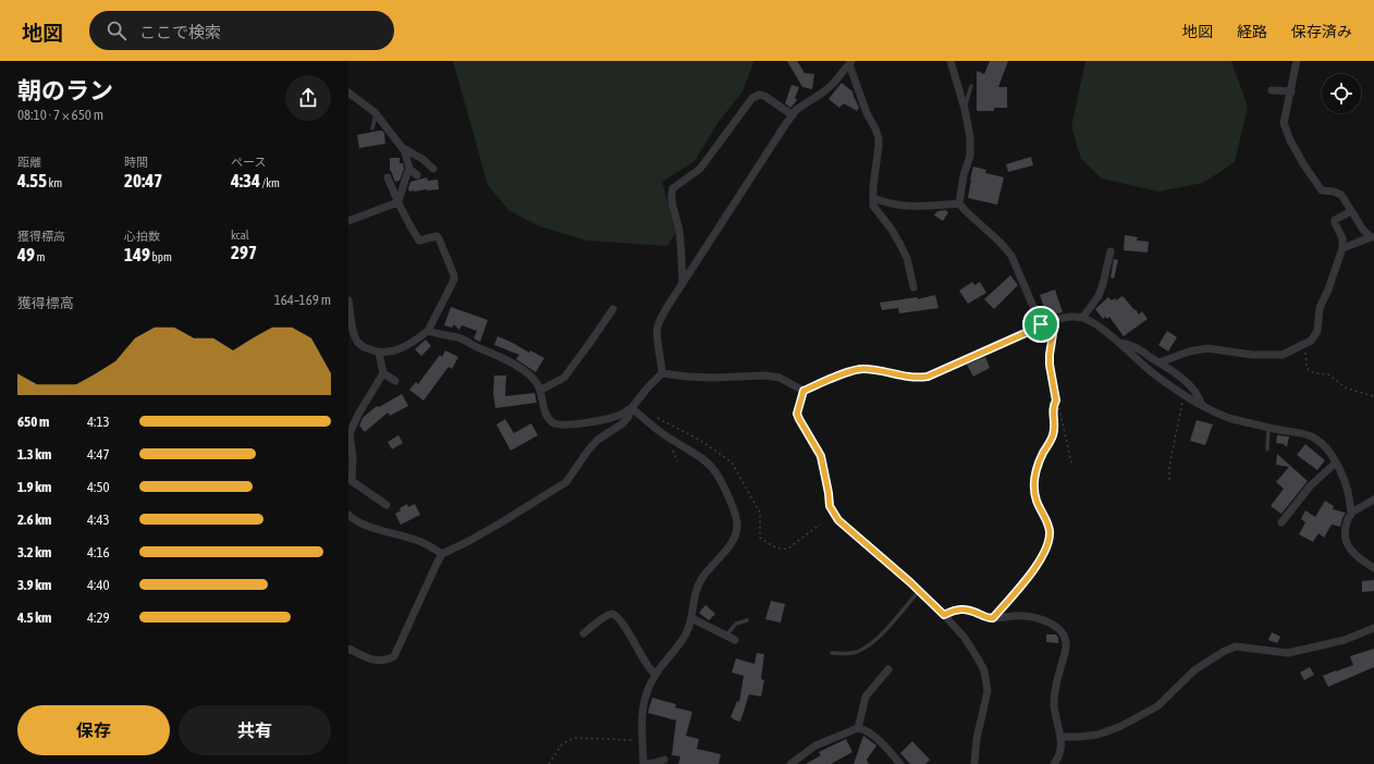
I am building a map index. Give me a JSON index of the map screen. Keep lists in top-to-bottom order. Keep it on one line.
{"page":{"header":"地図","search":"ここで検索","nav":["地図","経路","保存済み"],"heading":["朝のラン","08:10 · 7 × 650 m"],"stats":[["距離","4.55 km"],["時間","20:47"],["ペース","4:34 /km"],["獲得標高","49 m"],["心拍数","149 bpm"],["kcal","297"]],"chart":["獲得標高","164–169 m"],"list":[{"name":"650 m","note":"4:13"},{"name":"1.3 km","note":"4:47"},{"name":"1.9 km","note":"4:50"},{"name":"2.6 km","note":"4:43"},{"name":"3.2 km","note":"4:16"},{"name":"3.9 km","note":"4:40"},{"name":"4.5 km","note":"4:29"}],"buttons":["保存","共有"]}}
